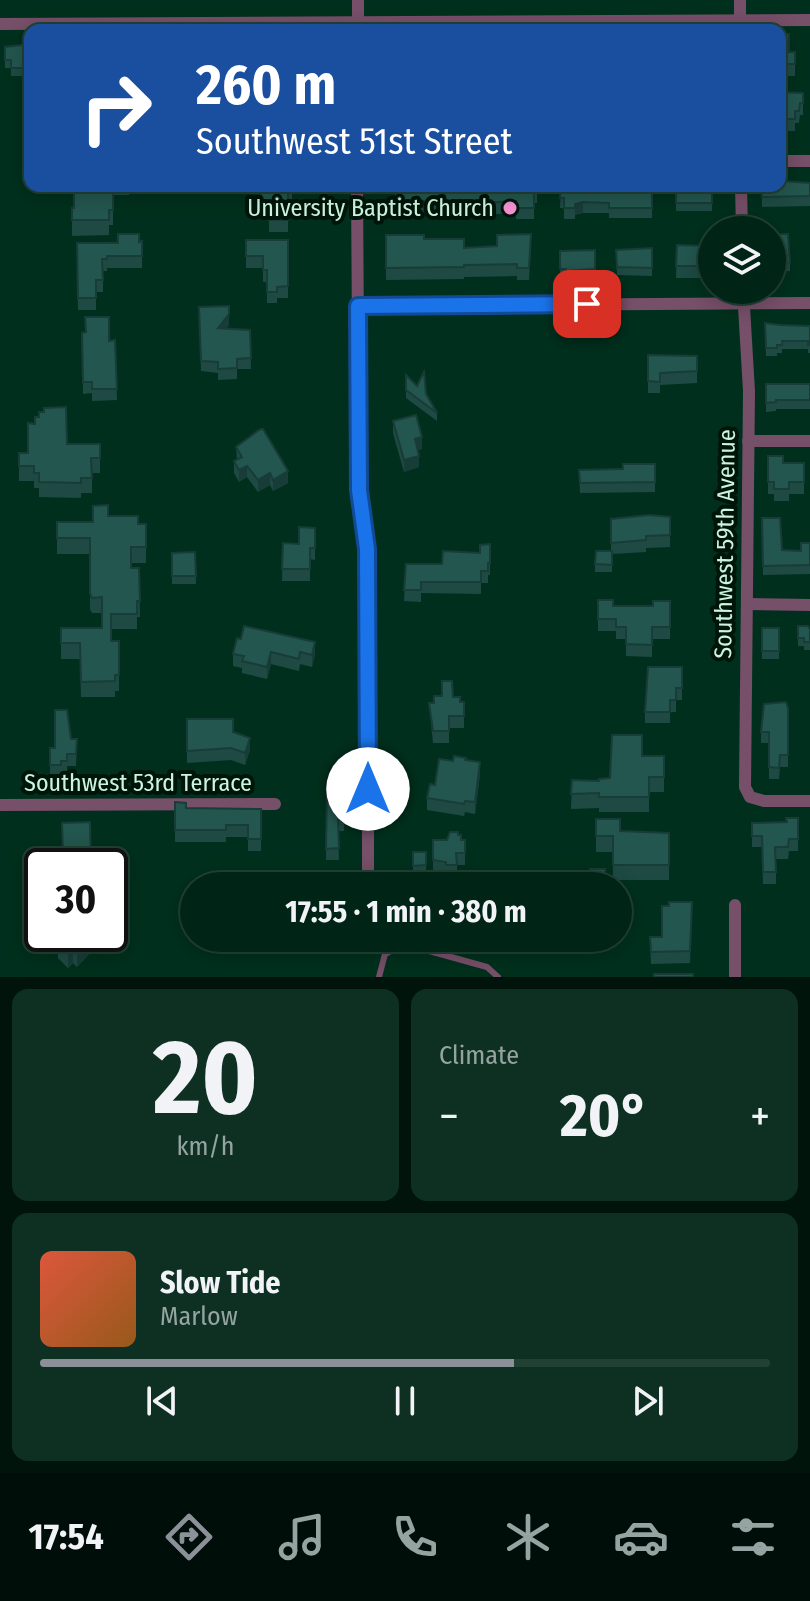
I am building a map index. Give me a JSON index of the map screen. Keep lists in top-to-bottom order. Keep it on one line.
{"streets":{"street":["Southwest 59th Avenue","Southwest 53rd Terrace"]},"places":["University Baptist Church"],"page":{"turn":["260 m","Southwest 51st Street"],"limit":"30","trip":"17:55 · 1 min · 380 m","tile":[["20","km/h"],"Climate"],"heat":["−","20°","+"],"song":["Slow Tide","Marlow"],"tabs":"17:54"}}
